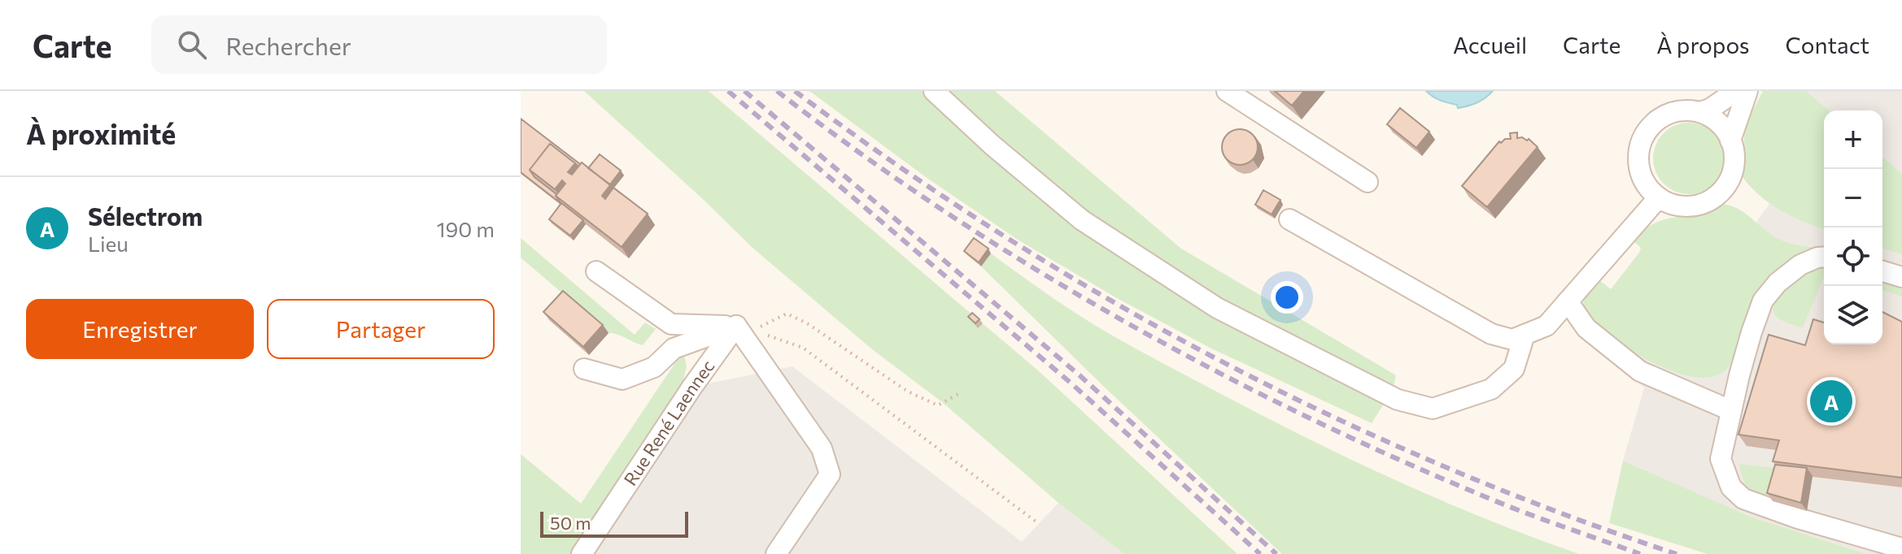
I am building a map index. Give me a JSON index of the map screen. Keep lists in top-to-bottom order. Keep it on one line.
{"streets":{"street":["Rue René Laennec"]},"scale_bar":"50 m","page":{"header":"Carte","search":"Rechercher","nav":["Accueil","Carte","À propos","Contact"],"heading":"À proximité","map_buttons":["+","−"],"list":[{"mark":"A","name":"Sélectrom","note":"Lieu","value":"190 m"}],"buttons":["Enregistrer","Partager"],"pins":"A","scale":"50 m"}}
